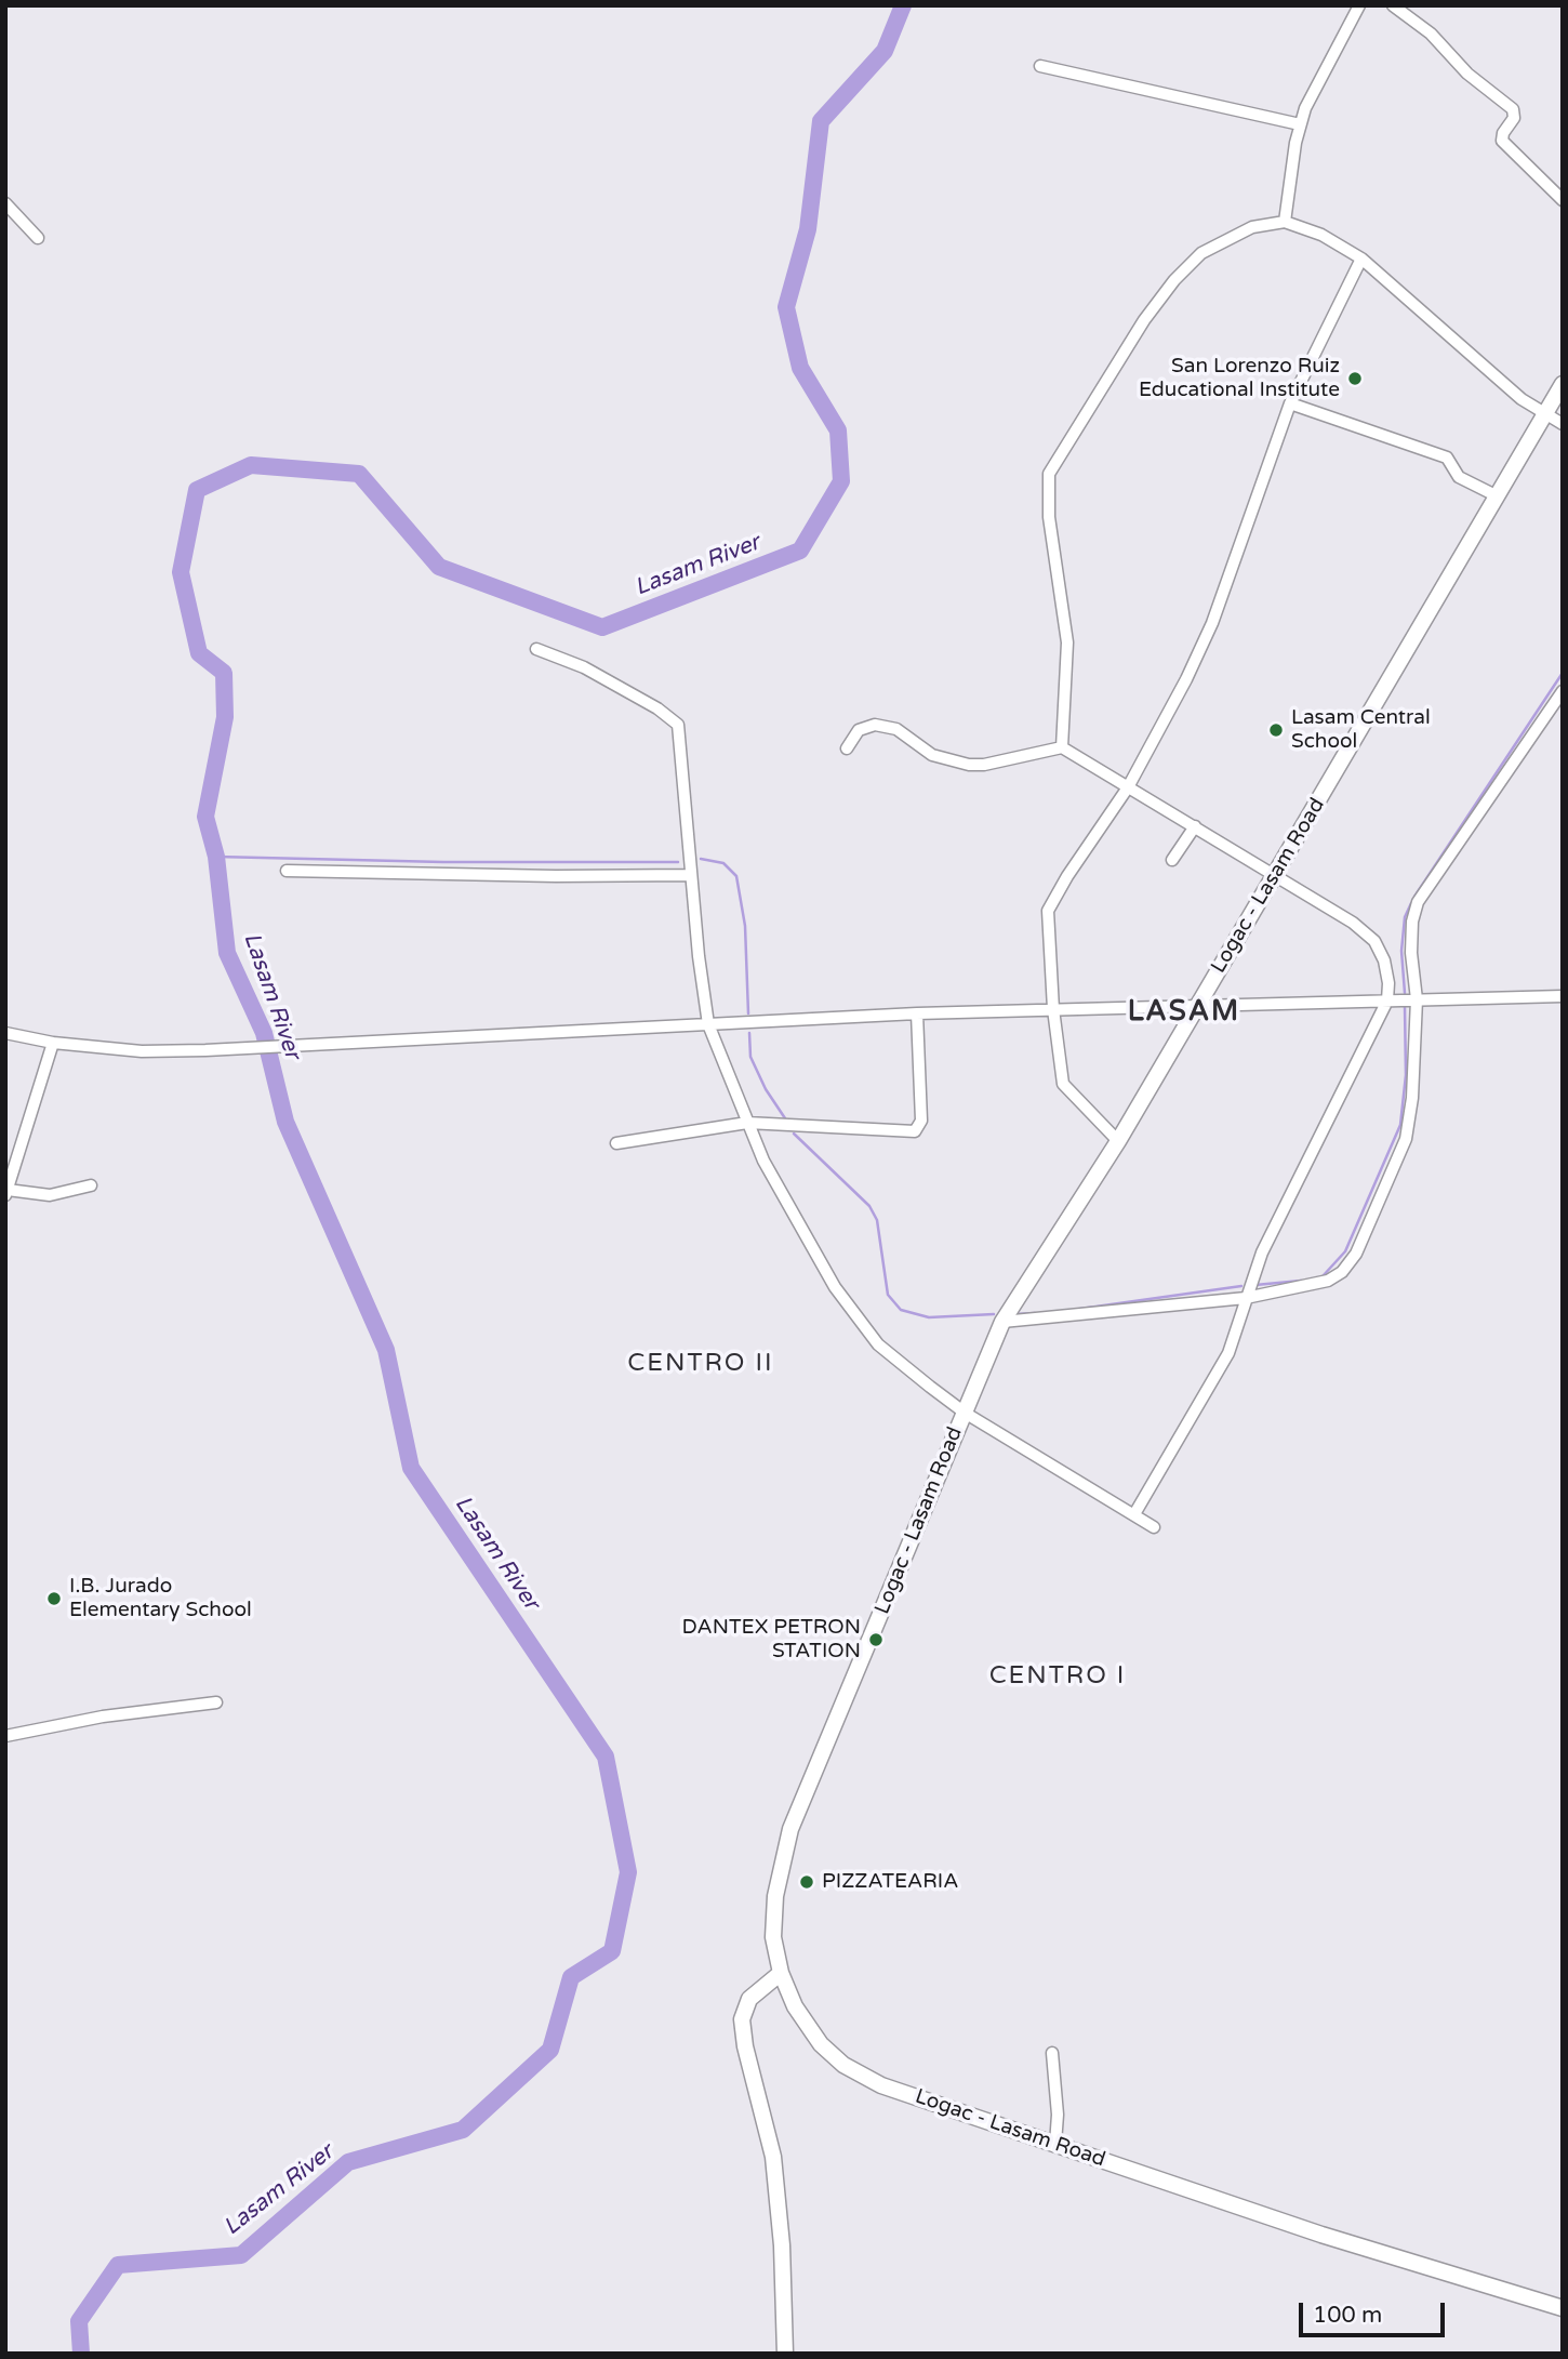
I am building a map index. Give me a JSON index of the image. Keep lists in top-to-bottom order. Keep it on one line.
{"streets":{"main road":["Logac - Lasam Road"]},"districts":["LASAM","CENTRO II","CENTRO I"],"water":["Lasam River"],"places":["San Lorenzo Ruiz Educational Institute","Lasam Central School","I.B. Jurado Elementary School","DANTEX PETRON STATION","PIZZATEARIA"],"scale_bar":"100 m"}
